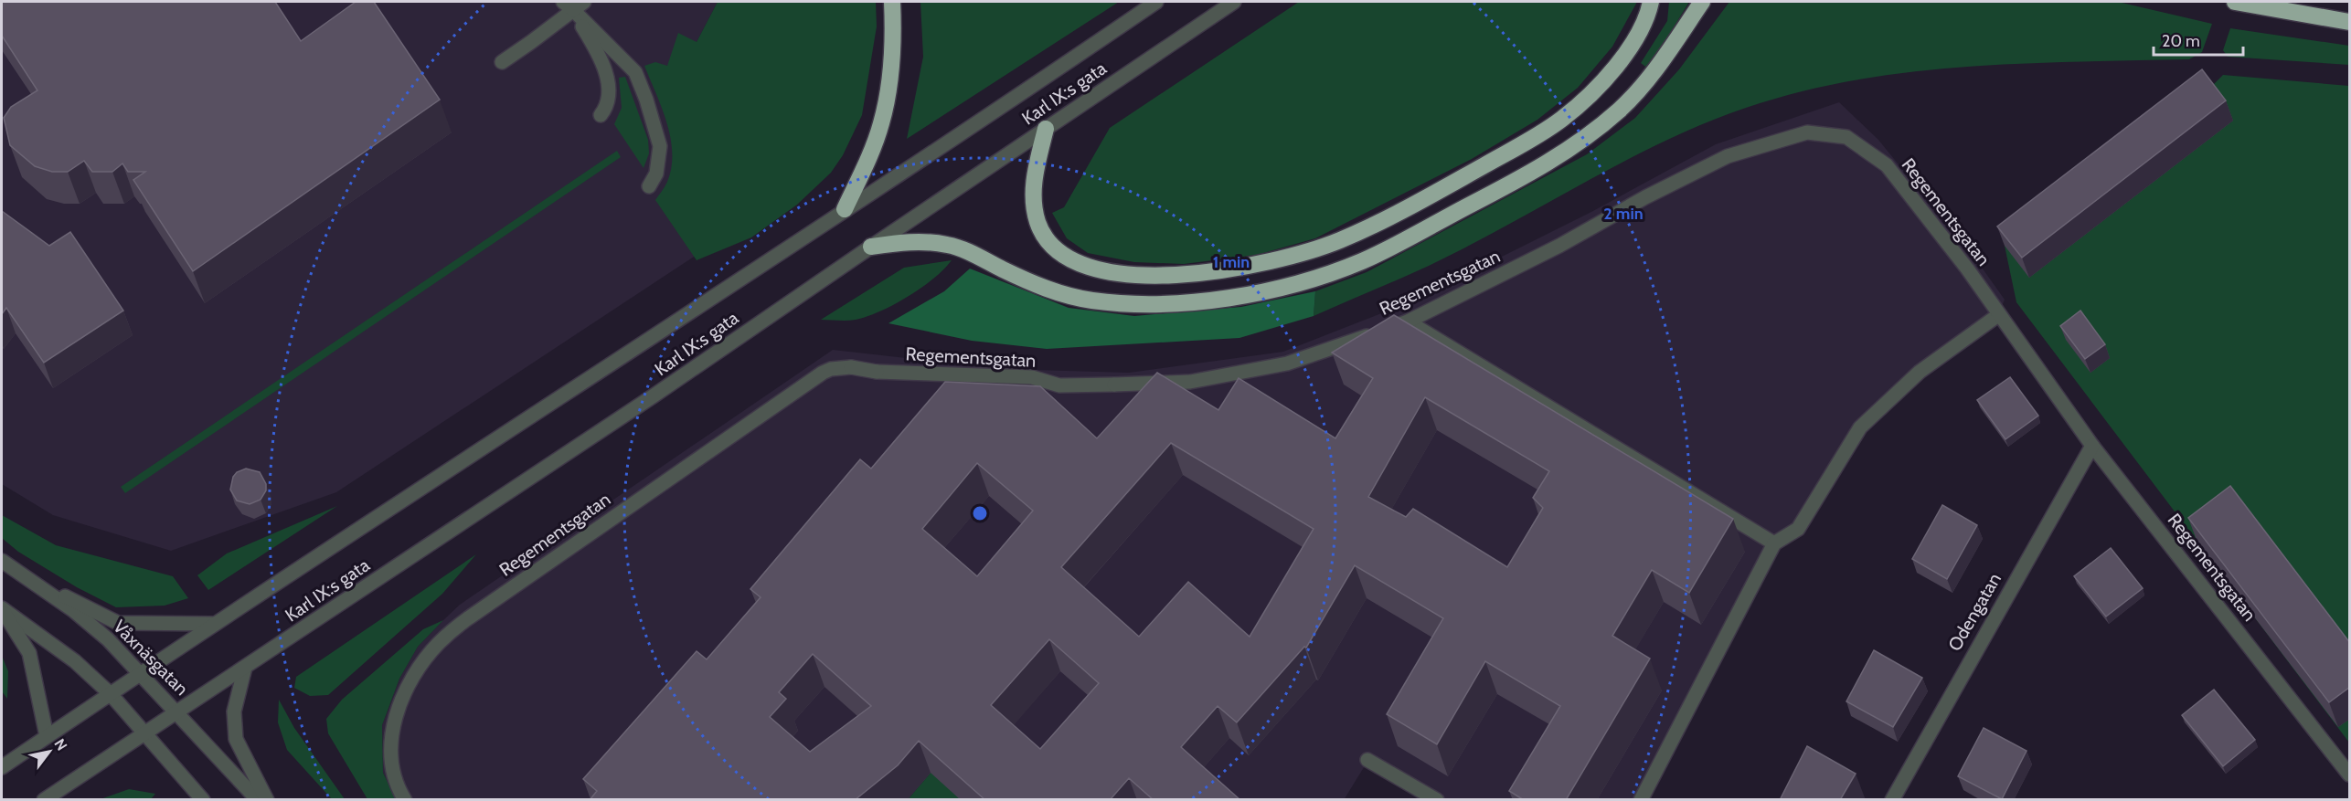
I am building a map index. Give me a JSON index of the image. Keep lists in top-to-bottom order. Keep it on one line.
{"streets":{"street":["Karl IX:s gata","Regementsgatan","Odengatan","Våxnäsgatan"]},"crossings":[["Karl IX:s gata","Våxnäsgatan"],["Regementsgatan","Odengatan"]],"scale_bar":"20 m","north":"top right","rings":["2 min","1 min"]}
